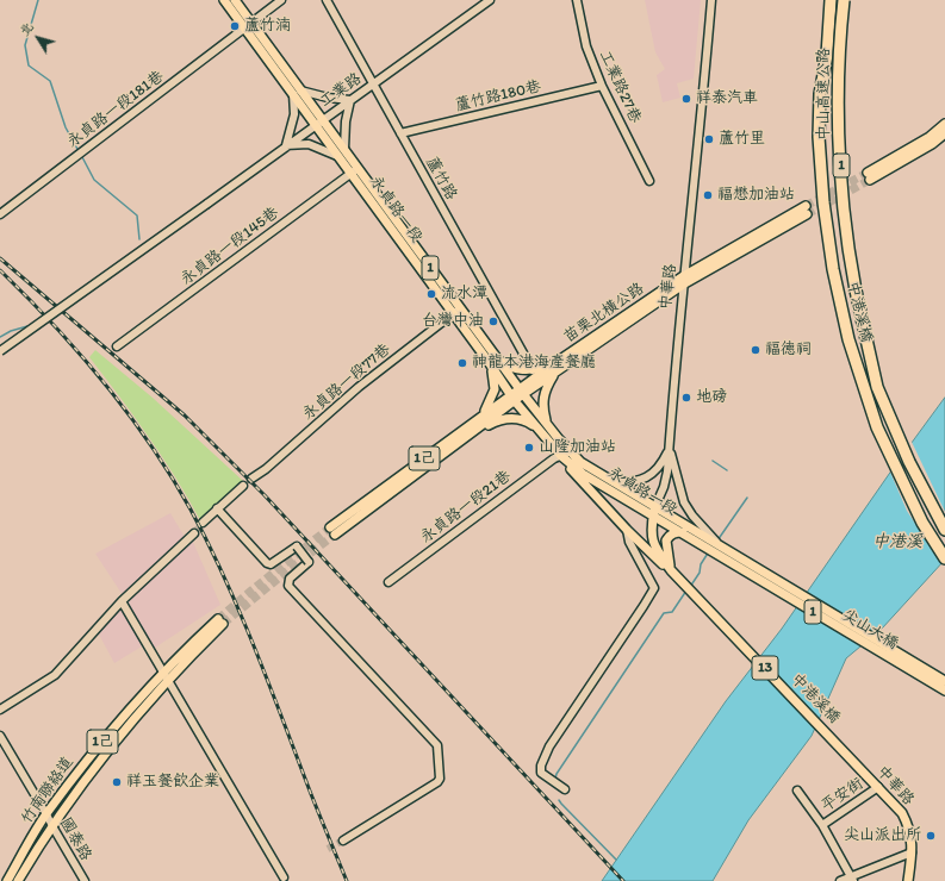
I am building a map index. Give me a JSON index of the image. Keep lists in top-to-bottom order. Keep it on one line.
{"streets":{"highway":["中山高速公路","1","中港溪橋"],"main road":["永貞路一段","中華路","苗栗北橫公路","1己","尖山大橋","13","竹南聯絡道"],"street":["工業路27巷","工業路","蘆竹路180巷","永貞路一段181巷","蘆竹路","永貞路一段145巷","永貞路一段77巷","永貞路一段21巷","平安街","國泰路"]},"crossings":[["工業路27巷","蘆竹路180巷"],["工業路","蘆竹路"],["工業路","永貞路一段"],["中山高速公路","中港溪橋"],["蘆竹路180巷","蘆竹路"],["永貞路一段181巷","永貞路一段"],["永貞路一段","永貞路一段145巷"],["永貞路一段","中華路"],["永貞路一段","苗栗北橫公路"],["永貞路一段","永貞路一段77巷"],["永貞路一段","1己"],["永貞路一段","永貞路一段21巷"],["永貞路一段","尖山大橋"],["永貞路一段","13"],["中華路","中港溪橋"],["中華路","苗栗北橫公路"],["中華路","13"],["中華路","平安街"],["中港溪橋","13"],["苗栗北橫公路","1己"],["永貞路一段21巷","13"],["竹南聯絡道","國泰路"]],"water":["中港溪"],"places":["蘆竹湳","祥泰汽車","蘆竹里","福懋加油站","流水潭","台灣中油","福德祠","神龍本港海產餐廳","地磅","山隆加油站","祥玉餐飲企業","尖山派出所"],"north":"top left"}
